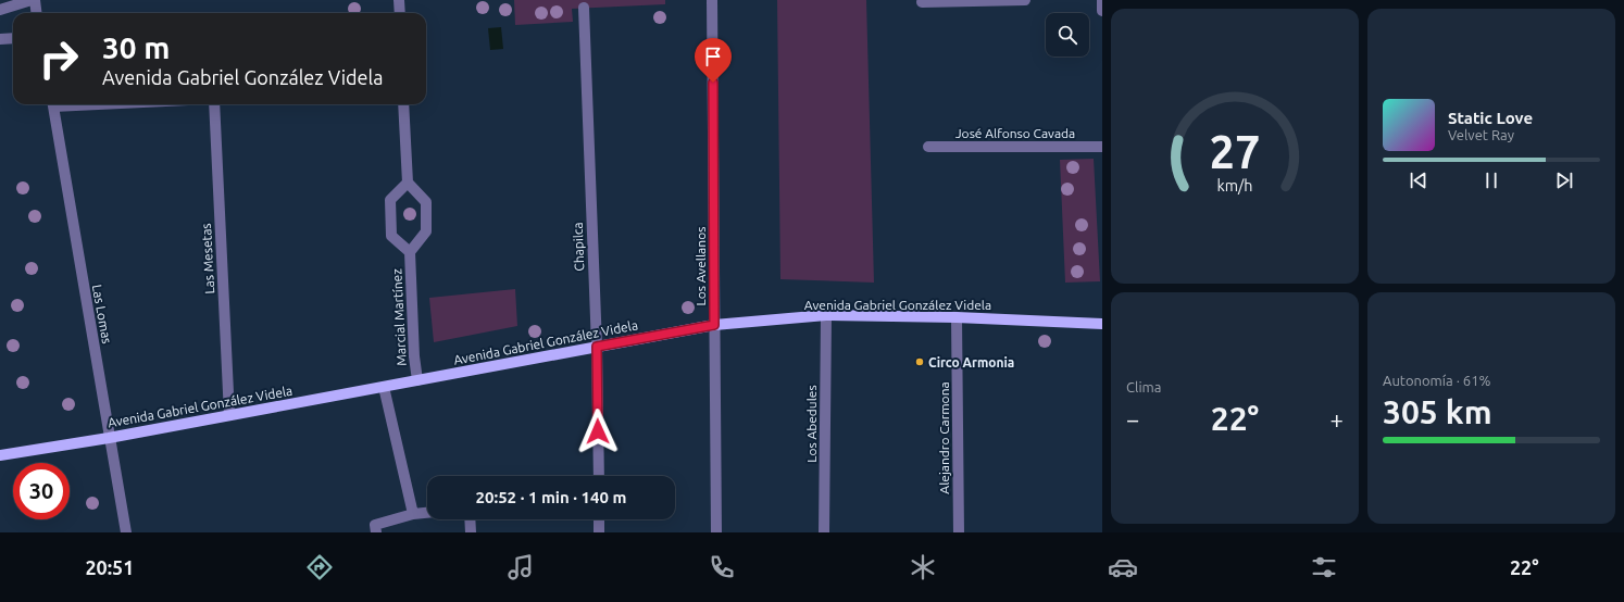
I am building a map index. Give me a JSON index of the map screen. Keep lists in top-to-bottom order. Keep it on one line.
{"streets":{"main road":["Avenida Gabriel González Videla"],"street":["José Alfonso Cavada","Chapilca","Las Mesetas","Los Avellanos","Las Lomas","Marcial Martínez","Los Abedules","Alejandro Carmona"]},"crossings":[["Chapilca","Avenida Gabriel González Videla"],["Las Mesetas","Avenida Gabriel González Videla"],["Los Avellanos","Avenida Gabriel González Videla"],["Avenida Gabriel González Videla","Las Lomas"],["Avenida Gabriel González Videla","Marcial Martínez"],["Avenida Gabriel González Videla","Los Abedules"],["Avenida Gabriel González Videla","Alejandro Carmona"]],"places":["Circo Armonia"],"page":{"turn":["30 m","Avenida Gabriel González Videla"],"song":["Static Love","Velvet Ray"],"tile":["Clima",["Autonomía · 61%","305 km"]],"heat":["−","22°","+"],"limit":"30","trip":"20:52 · 1 min · 140 m","tabs":["20:51","22°"],"gauge":["27","km/h"]}}
